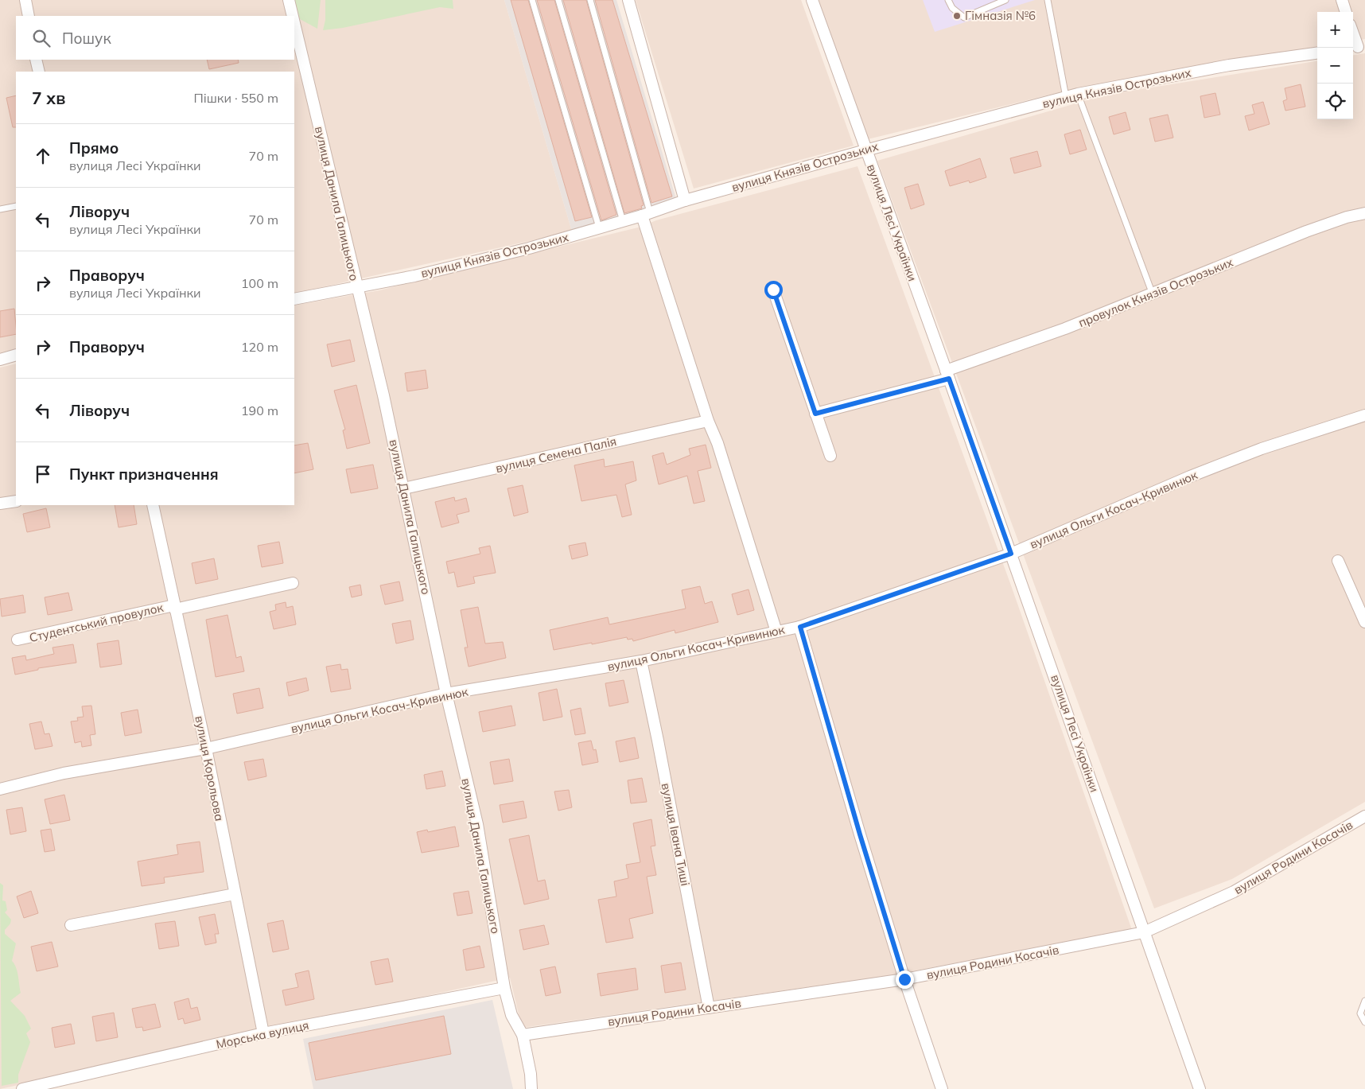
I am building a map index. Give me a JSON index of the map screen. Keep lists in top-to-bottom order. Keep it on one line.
{"streets":{"street":["вулиця Князів Острозьких","вулиця Данила Галицького","вулиця Лесі Українки","провулок Князів Острозьких","вулиця Семена Палія","вулиця Ольги Косач-Кривинюк","Студентський провулок","вулиця Корольова","вулиця Івана Тиші","вулиця Родини Косачів","Морська вулиця"]},"crossings":[["вулиця Князів Острозьких","вулиця Данила Галицького"],["вулиця Князів Острозьких","вулиця Лесі Українки"],["вулиця Данила Галицького","вулиця Семена Палія"],["вулиця Данила Галицького","вулиця Ольги Косач-Кривинюк"],["вулиця Данила Галицького","вулиця Родини Косачів"],["вулиця Данила Галицького","Морська вулиця"],["вулиця Лесі Українки","провулок Князів Острозьких"],["вулиця Лесі Українки","вулиця Ольги Косач-Кривинюк"],["вулиця Лесі Українки","вулиця Родини Косачів"],["вулиця Ольги Косач-Кривинюк","вулиця Корольова"],["вулиця Ольги Косач-Кривинюк","вулиця Івана Тиші"],["Студентський провулок","вулиця Корольова"],["вулиця Корольова","Морська вулиця"],["вулиця Івана Тиші","вулиця Родини Косачів"]],"places":["Гімназія №6"],"page":{"map_buttons":["+","−"],"search":"Пошук","heading":["7 хв","Пішки · 550 m"],"list":[["Прямо","вулиця Лесі Українки","70 m"],["Ліворуч","вулиця Лесі Українки","70 m"],["Праворуч","вулиця Лесі Українки","100 m"],["Праворуч","120 m"],["Ліворуч","190 m"],"Пункт призначення"]}}
